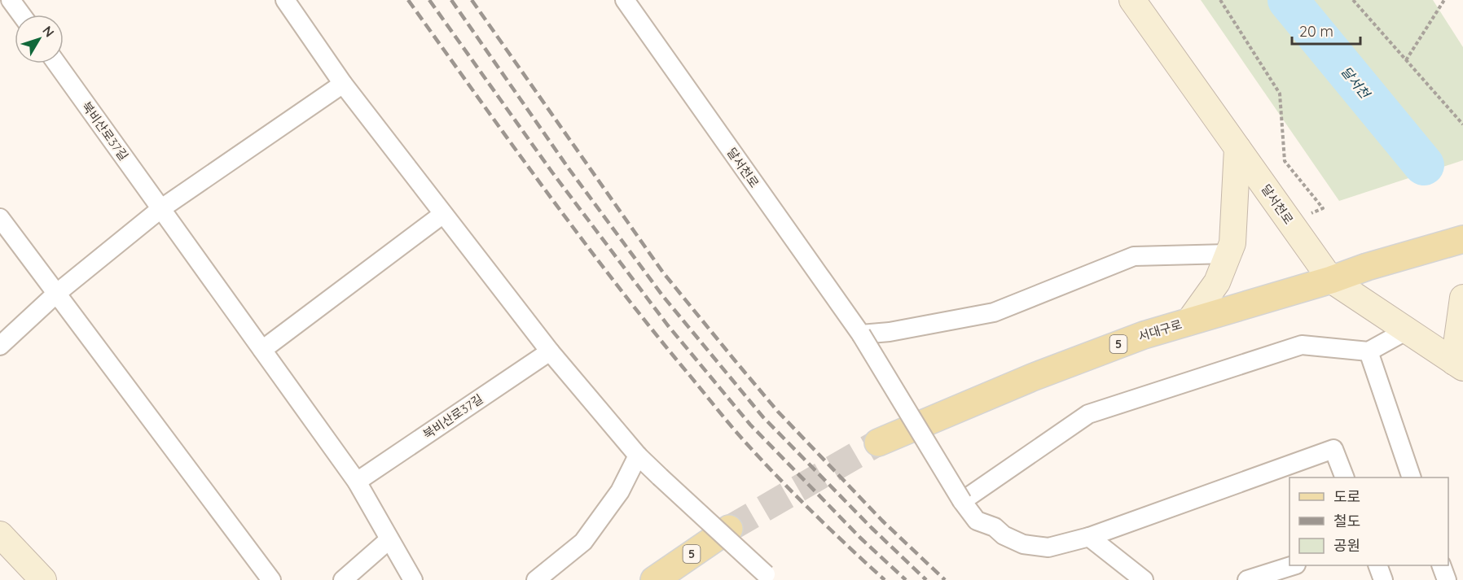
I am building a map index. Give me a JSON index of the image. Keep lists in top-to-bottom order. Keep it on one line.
{"streets":{"main road":["달서천로","서대구로","5"],"street":["북비산로37길"]},"crossings":[["달서천로","서대구로"]],"water":["달서천"],"legend":["도로","철도","공원"],"scale_bar":"20 m","north":"top right"}
